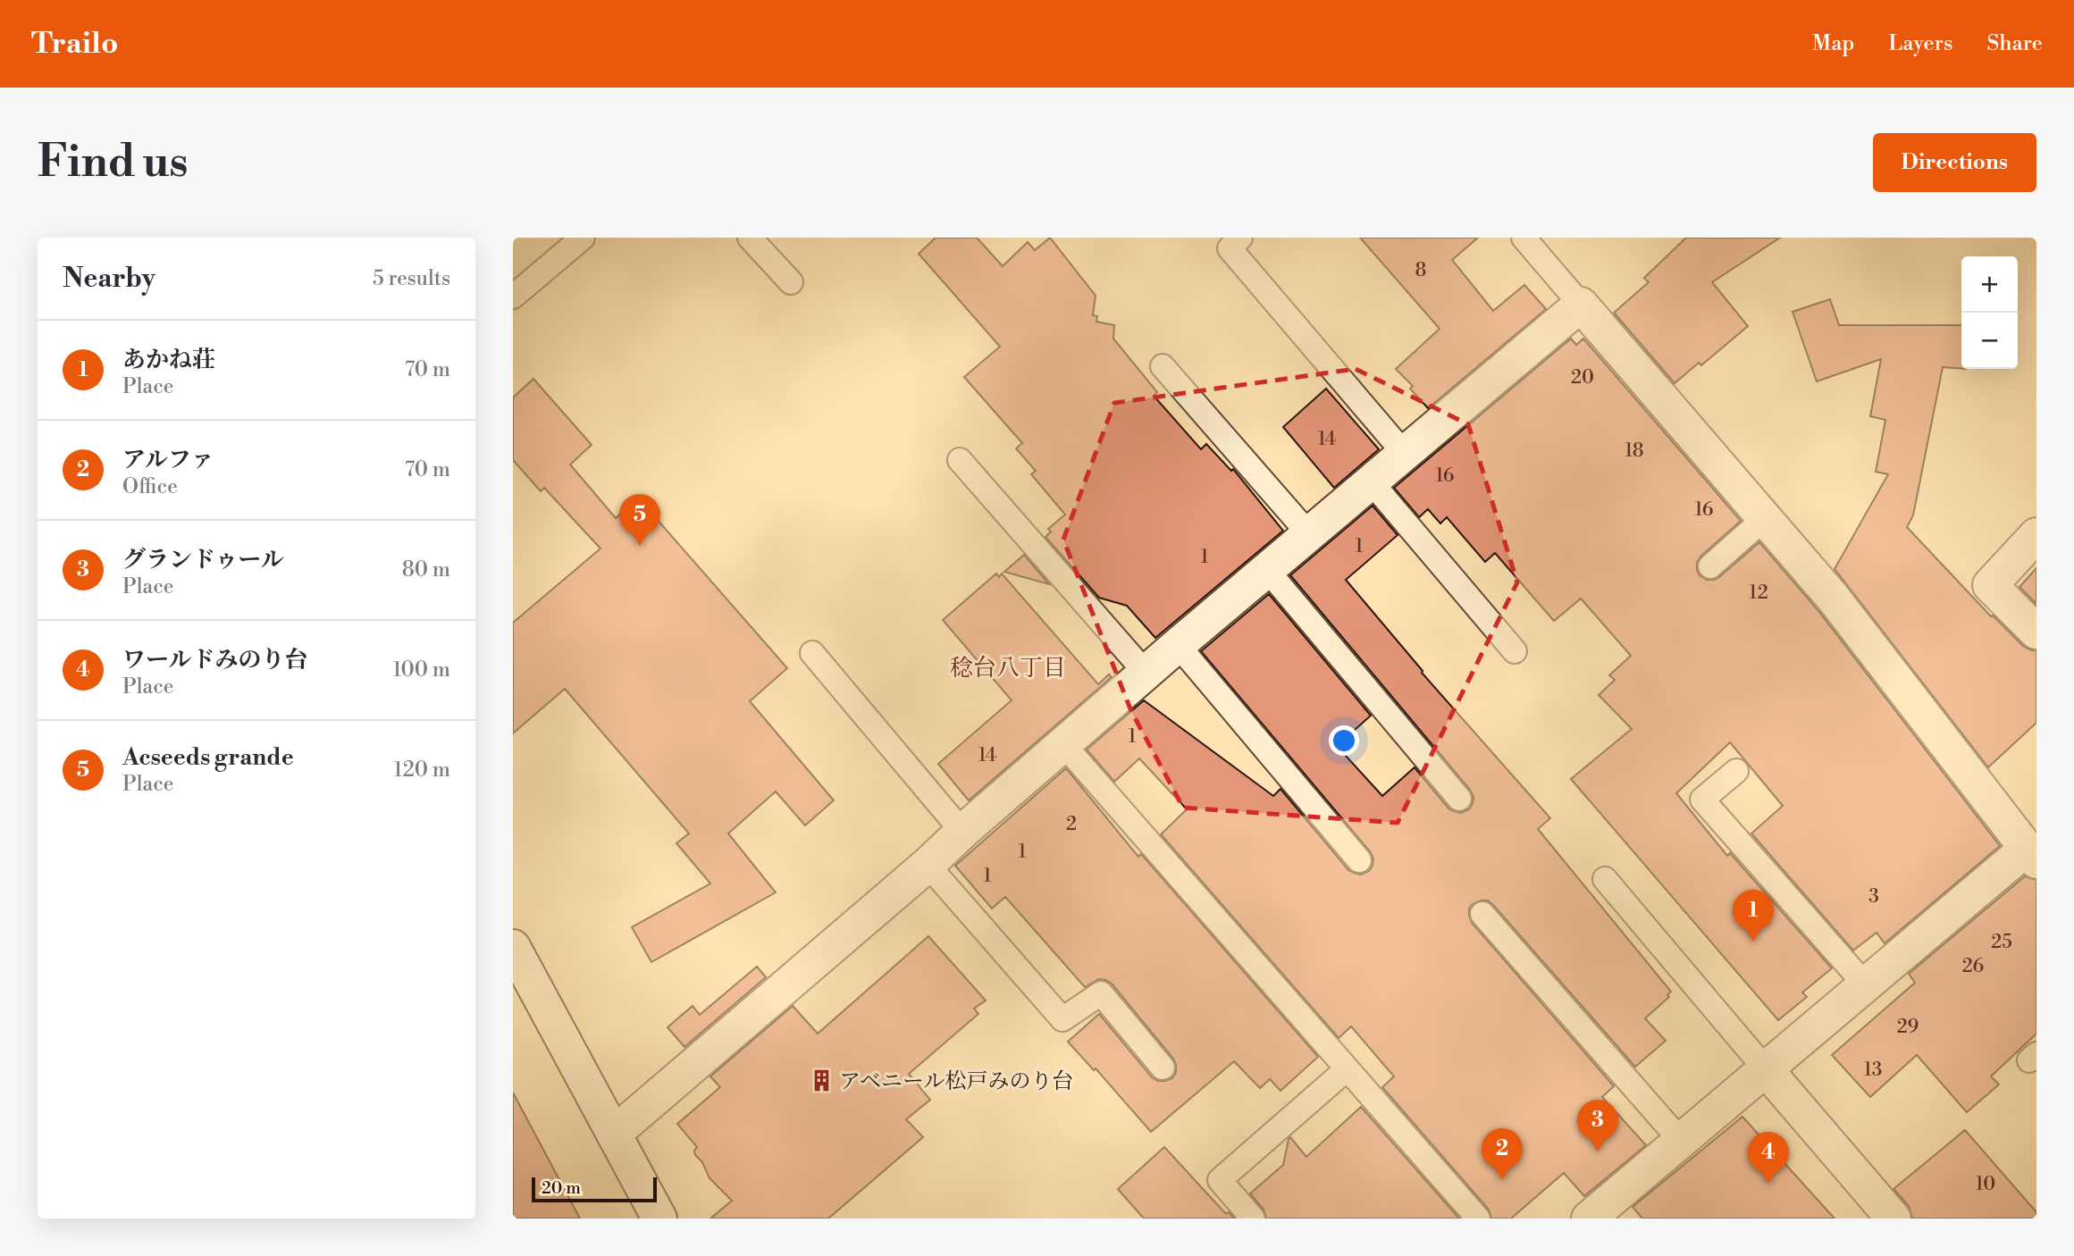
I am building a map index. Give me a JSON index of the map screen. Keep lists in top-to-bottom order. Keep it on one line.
{"districts":["稔台八丁目"],"places":{"building":["アベニール松戸みのり台"]},"house_numbers":["8","20","14","18","16","16","1","1","12","1","14","2","1","1","3","25","26","29","13","10"],"scale_bar":"20 m","page":{"header":"Trailo","nav":["Map","Layers","Share"],"buttons":"Directions","title":"Find us","heading":["Nearby","5 results"],"map_buttons":["+","−"],"list":[{"mark":"1","name":"あかね荘","note":"Place","value":"70 m"},{"mark":"2","name":"アルファ","note":"Office","value":"70 m"},{"mark":"3","name":"グランドゥール","note":"Place","value":"80 m"},{"mark":"4","name":"ワールドみのり台","note":"Place","value":"100 m"},{"mark":"5","name":"Acseeds grande","note":"Place","value":"120 m"}],"pins":["5","1","3","2","4"],"scale":"20 m"}}
